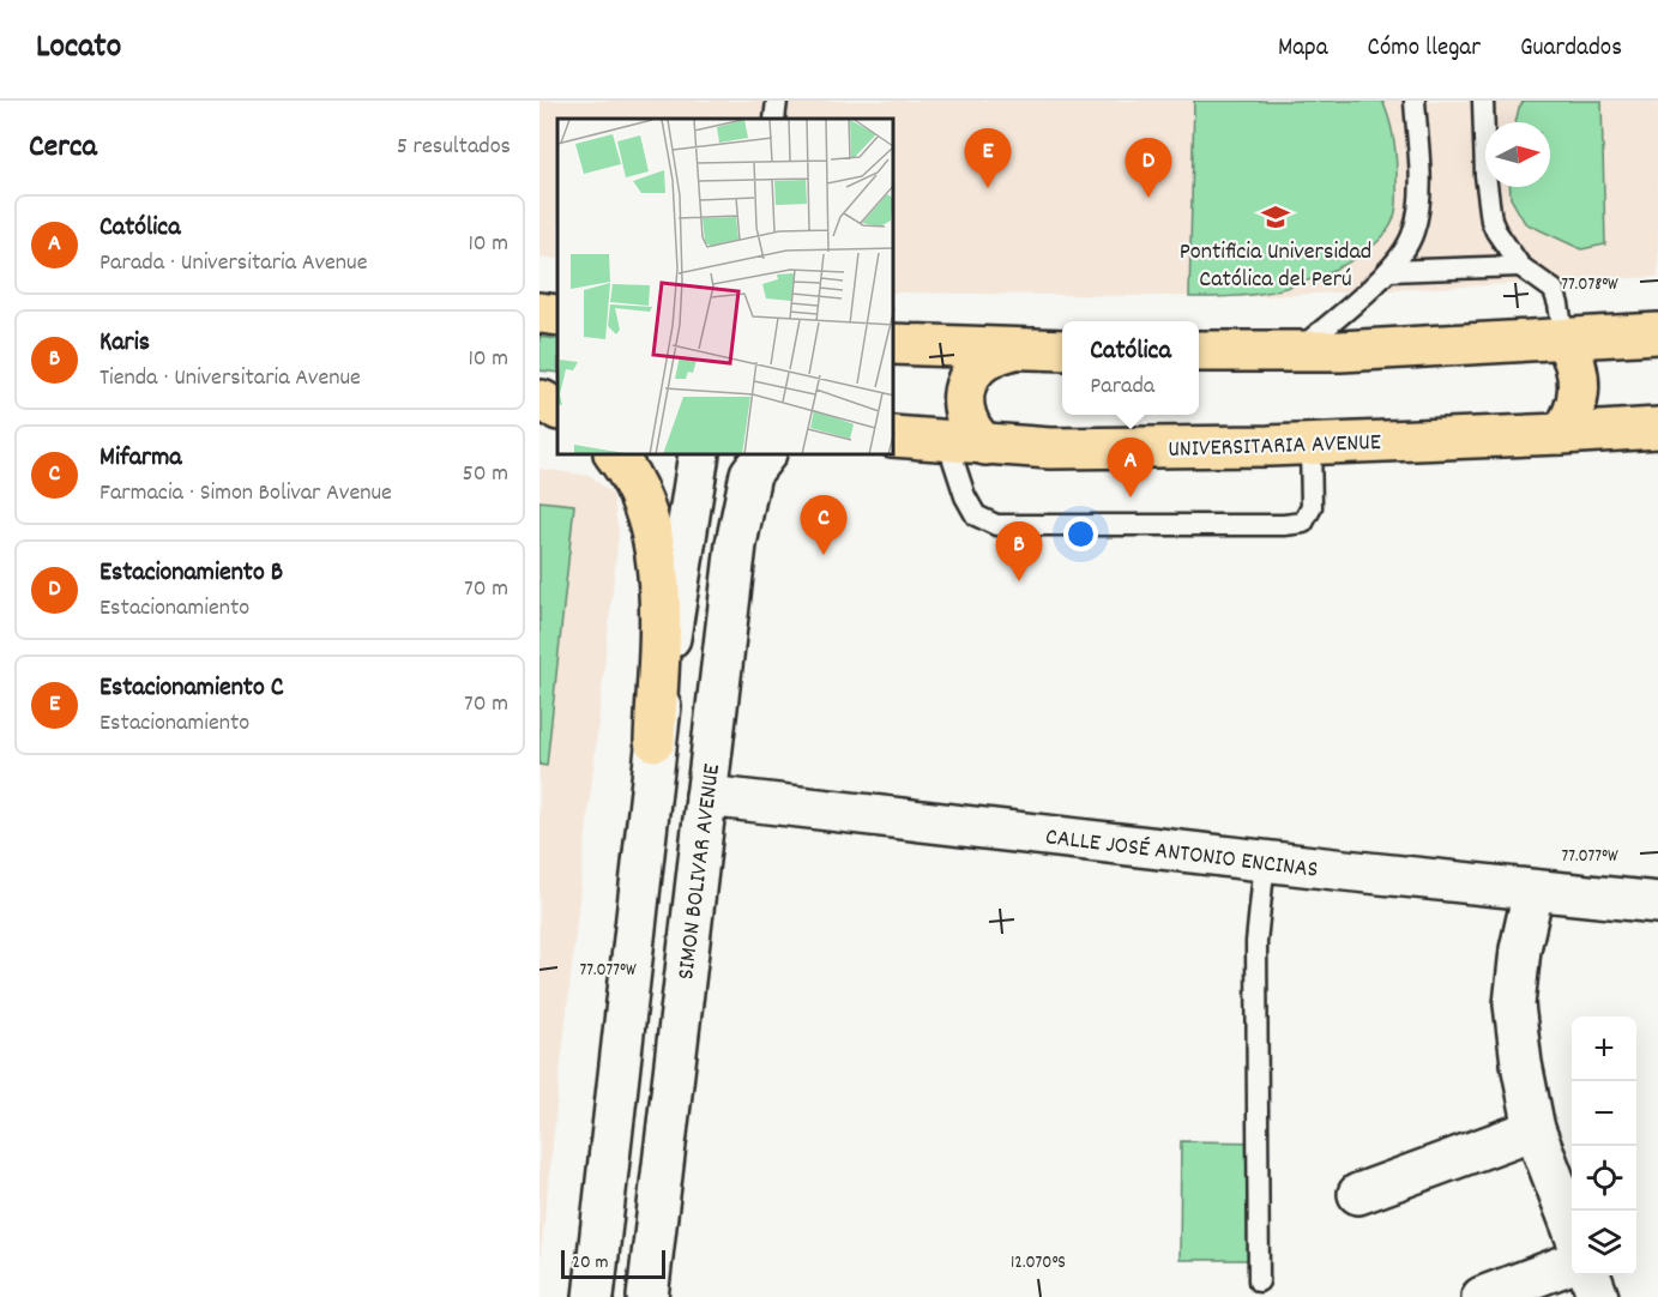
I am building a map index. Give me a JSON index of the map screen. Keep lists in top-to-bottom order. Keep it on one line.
{"streets":{"main road":["UNIVERSITARIA AVENUE","CALLE JOSÉ ANTONIO ENCINAS","SIMON BOLIVAR AVENUE"]},"crossings":[["CALLE JOSÉ ANTONIO ENCINAS","SIMON BOLIVAR AVENUE"]],"places":{"school or university":["Pontificia Universidad Católica del Perú"]},"scale_bar":"20 m","north":"right","page":{"header":"Locato","nav":["Mapa","Cómo llegar","Guardados"],"heading":["Cerca","5 resultados"],"pins":["E","D","A","C","B"],"list":[{"mark":"A","name":"Católica","note":"Parada · Universitaria Avenue","value":"10 m"},{"mark":"B","name":"Karis","note":"Tienda · Universitaria Avenue","value":"10 m"},{"mark":"C","name":"Mifarma","note":"Farmacia · Simon Bolivar Avenue","value":"50 m"},{"mark":"D","name":"Estacionamiento B","note":"Estacionamiento","value":"70 m"},{"mark":"E","name":"Estacionamiento C","note":"Estacionamiento","value":"70 m"}],"popup":["Católica","Parada"],"map_buttons":["+","−"],"scale":"20 m"},"coordinates":["77.078°W","77.077°W","12.070°S"]}
